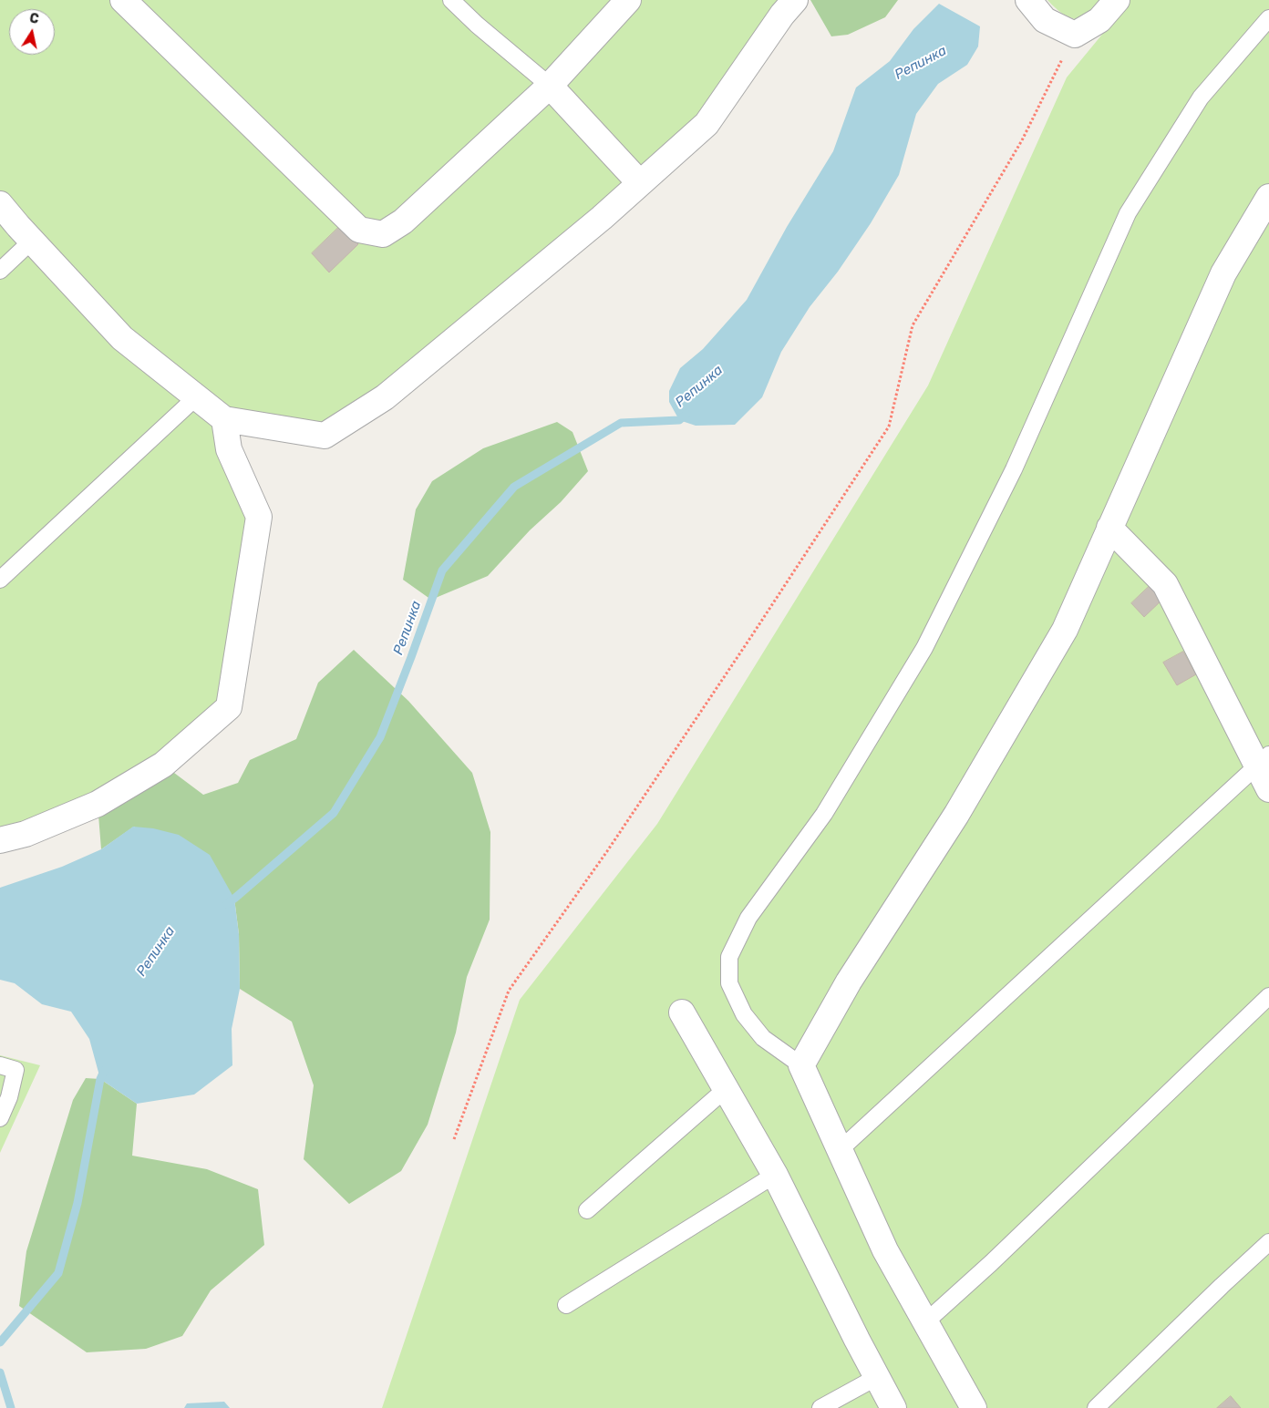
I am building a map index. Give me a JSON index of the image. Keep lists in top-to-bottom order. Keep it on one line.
{"water":["Репинка"],"north":"top"}
